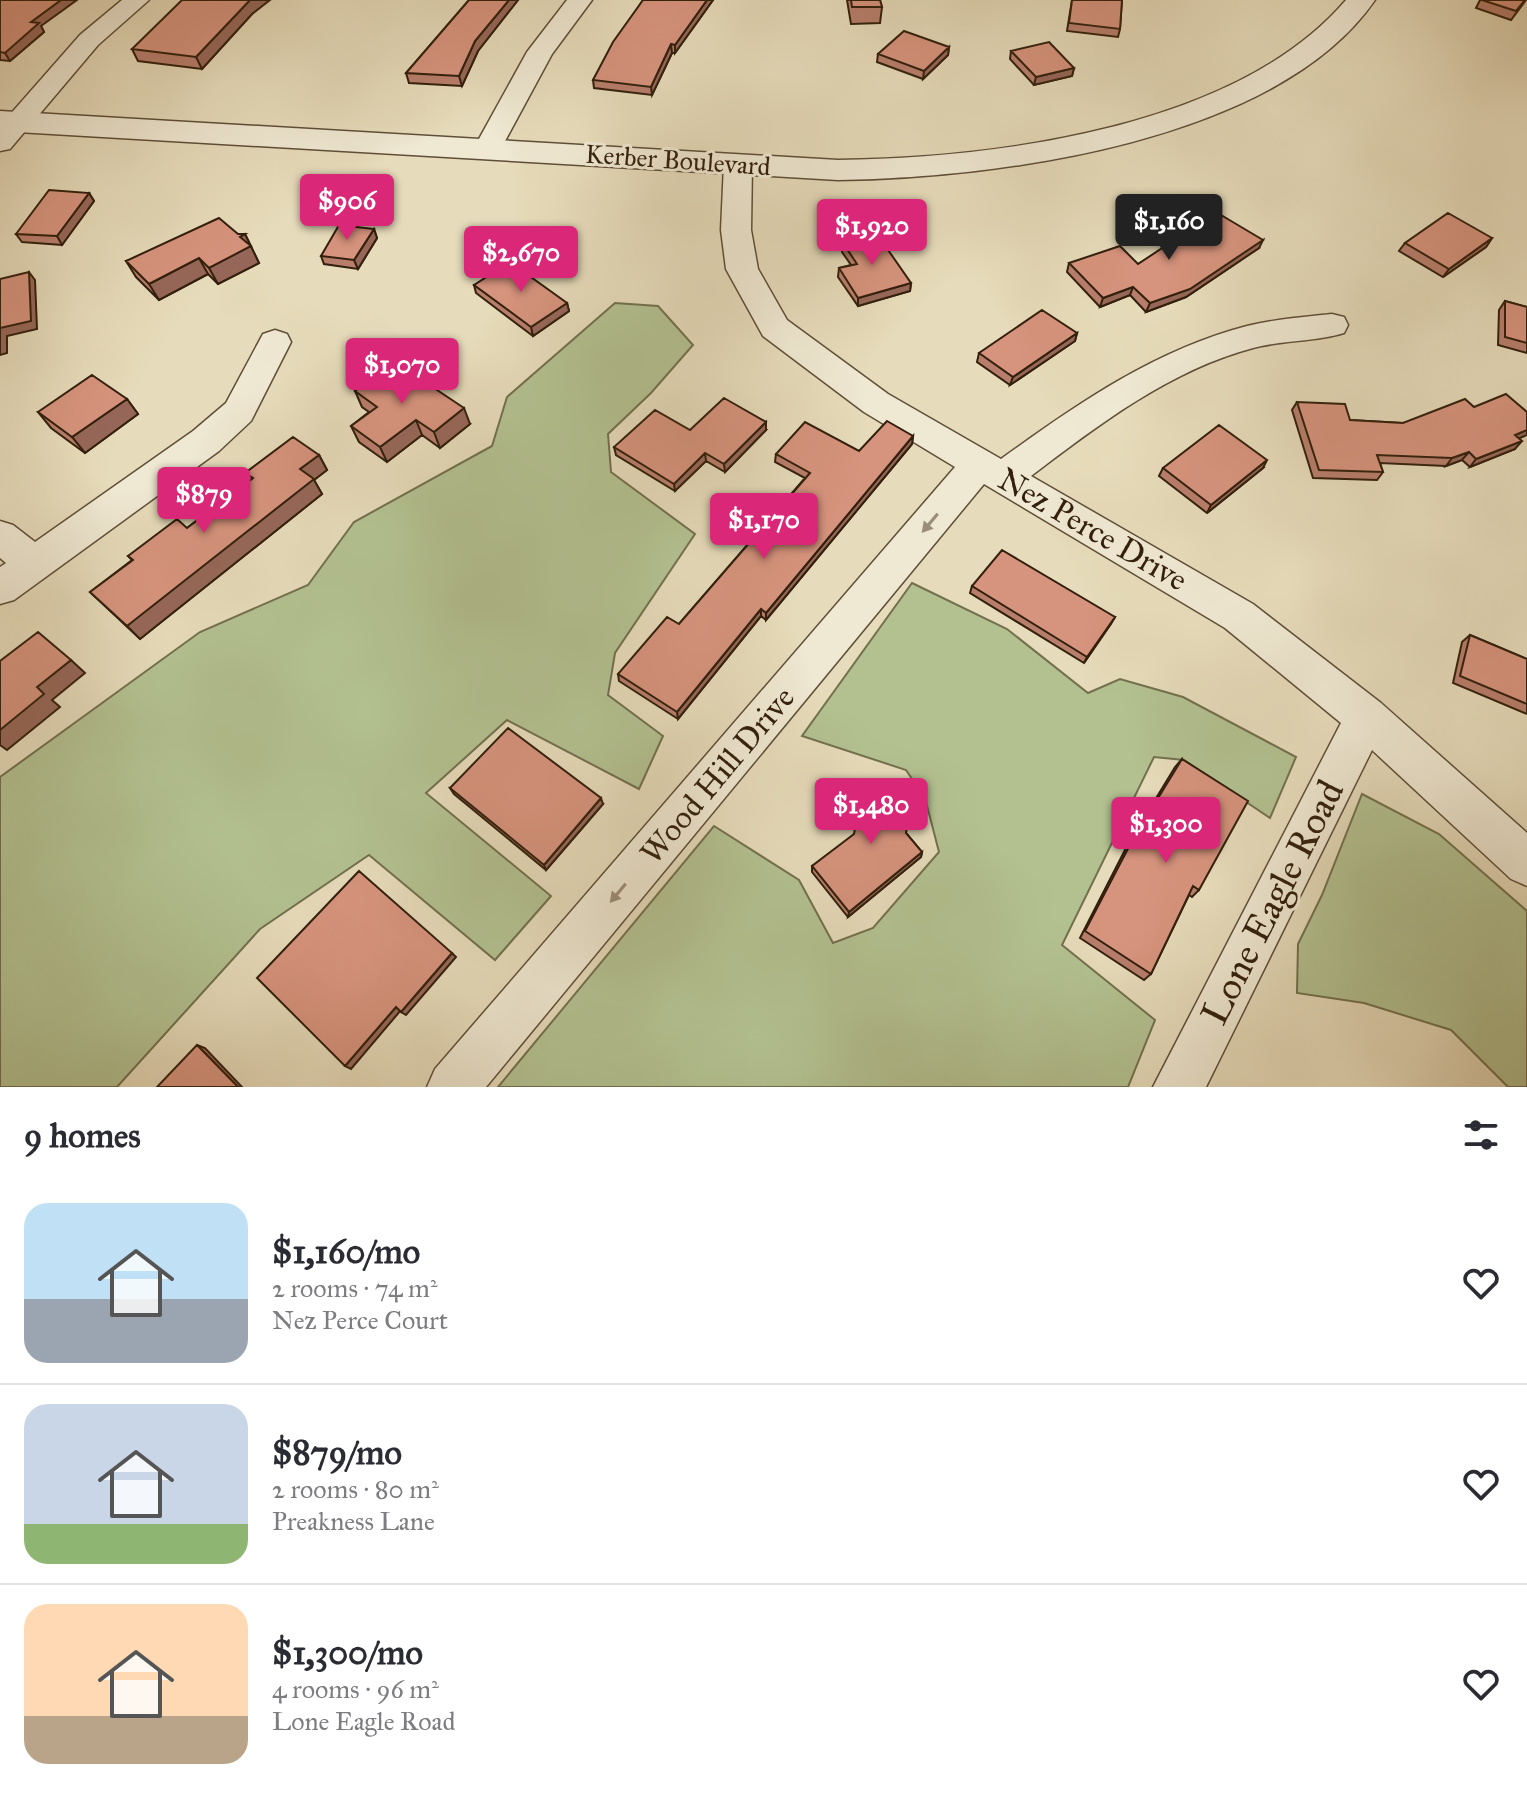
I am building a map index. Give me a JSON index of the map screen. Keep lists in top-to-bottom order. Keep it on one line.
{"streets":{"street":["Kerber Boulevard","Nez Perce Drive","Wood Hill Drive","Lone Eagle Road"]},"crossings":[["Kerber Boulevard","Nez Perce Drive"],["Nez Perce Drive","Wood Hill Drive"],["Nez Perce Drive","Lone Eagle Road"]],"one_way":["Wood Hill Drive"],"page":{"price":["$906","$1,160","$1,920","$2,670","$1,070","$879","$1,170","$1,480","$1,300"],"heading":"9 homes","list":[{"name":"$1,160/mo","note":"2 rooms · 74 m² · Nez Perce Court"},{"name":"$879/mo","note":"2 rooms · 80 m² · Preakness Lane"},{"name":"$1,300/mo","note":"4 rooms · 96 m² · Lone Eagle Road"}]}}
